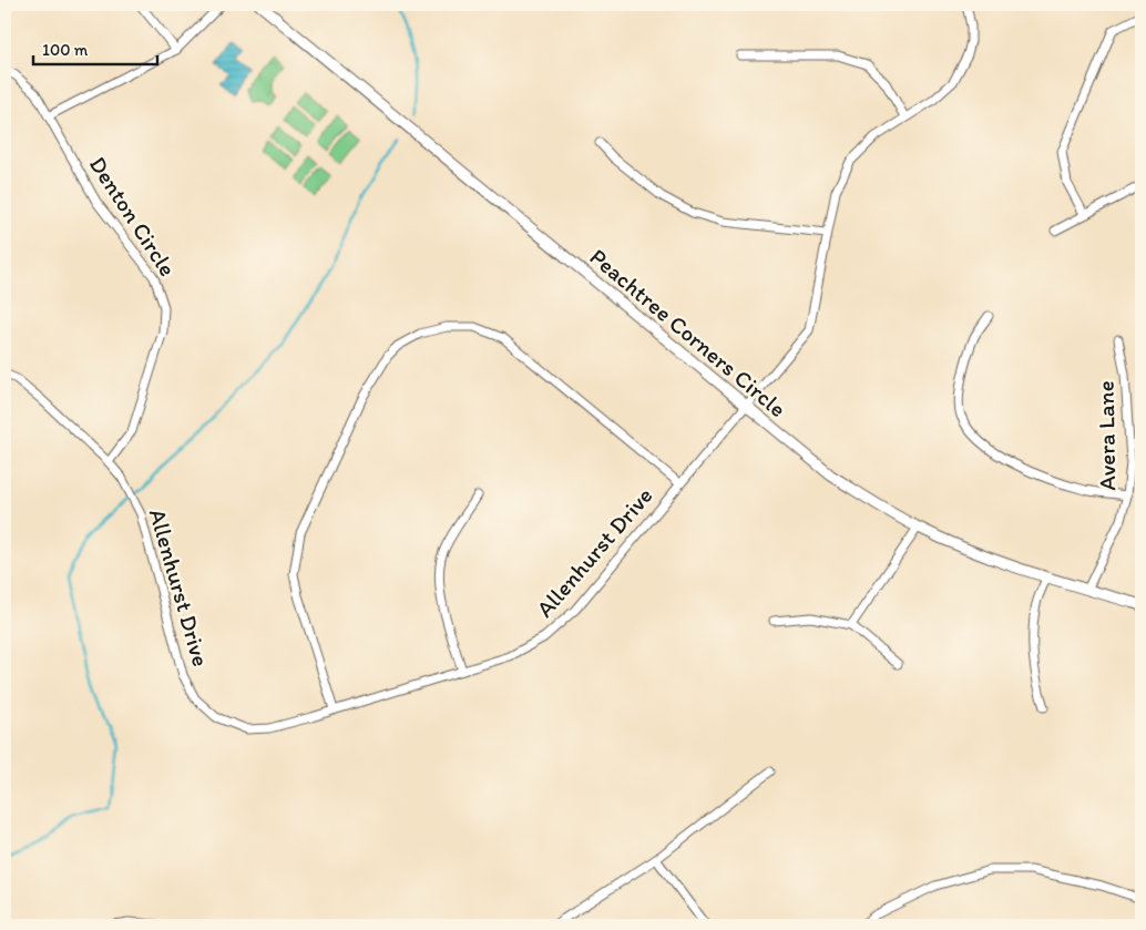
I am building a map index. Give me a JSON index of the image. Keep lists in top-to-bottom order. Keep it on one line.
{"streets":{"street":["Denton Circle","Peachtree Corners Circle","Avera Lane","Allenhurst Drive"]},"crossings":[["Denton Circle","Allenhurst Drive"],["Peachtree Corners Circle","Avera Lane"],["Peachtree Corners Circle","Allenhurst Drive"]],"scale_bar":"100 m"}
